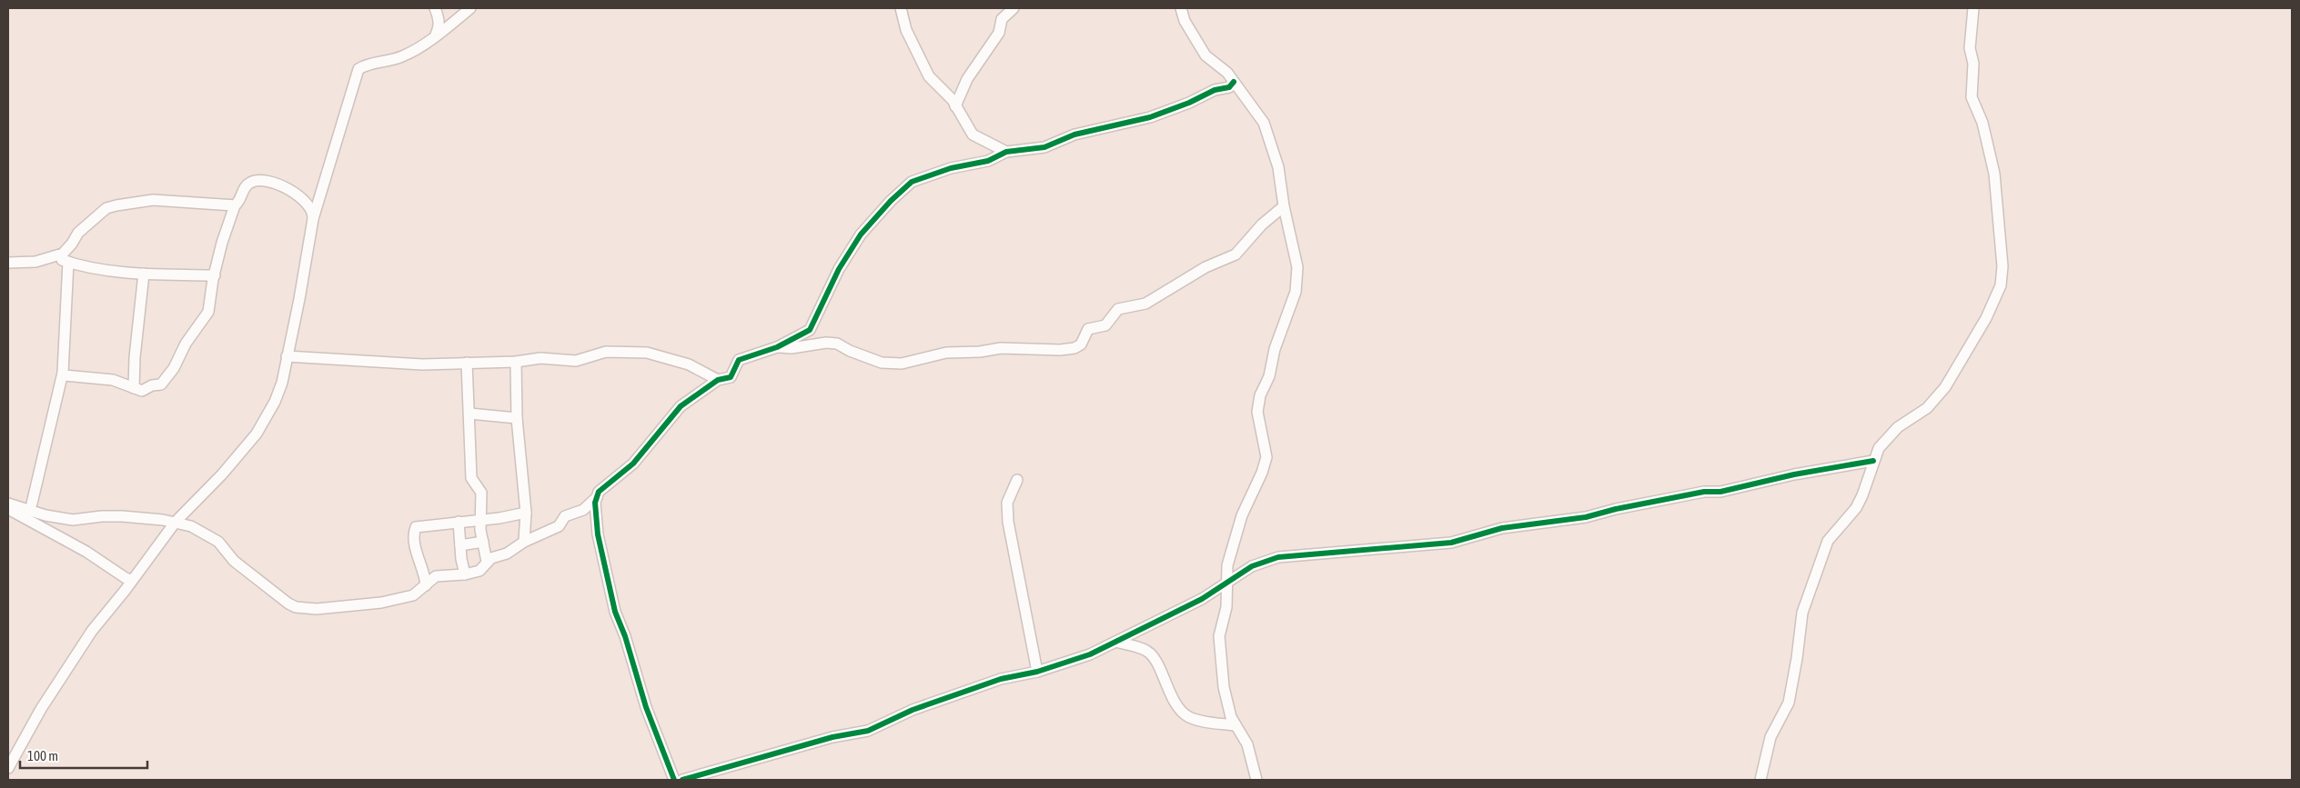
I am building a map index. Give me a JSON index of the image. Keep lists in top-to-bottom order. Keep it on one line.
{"scale_bar":"100 m"}
